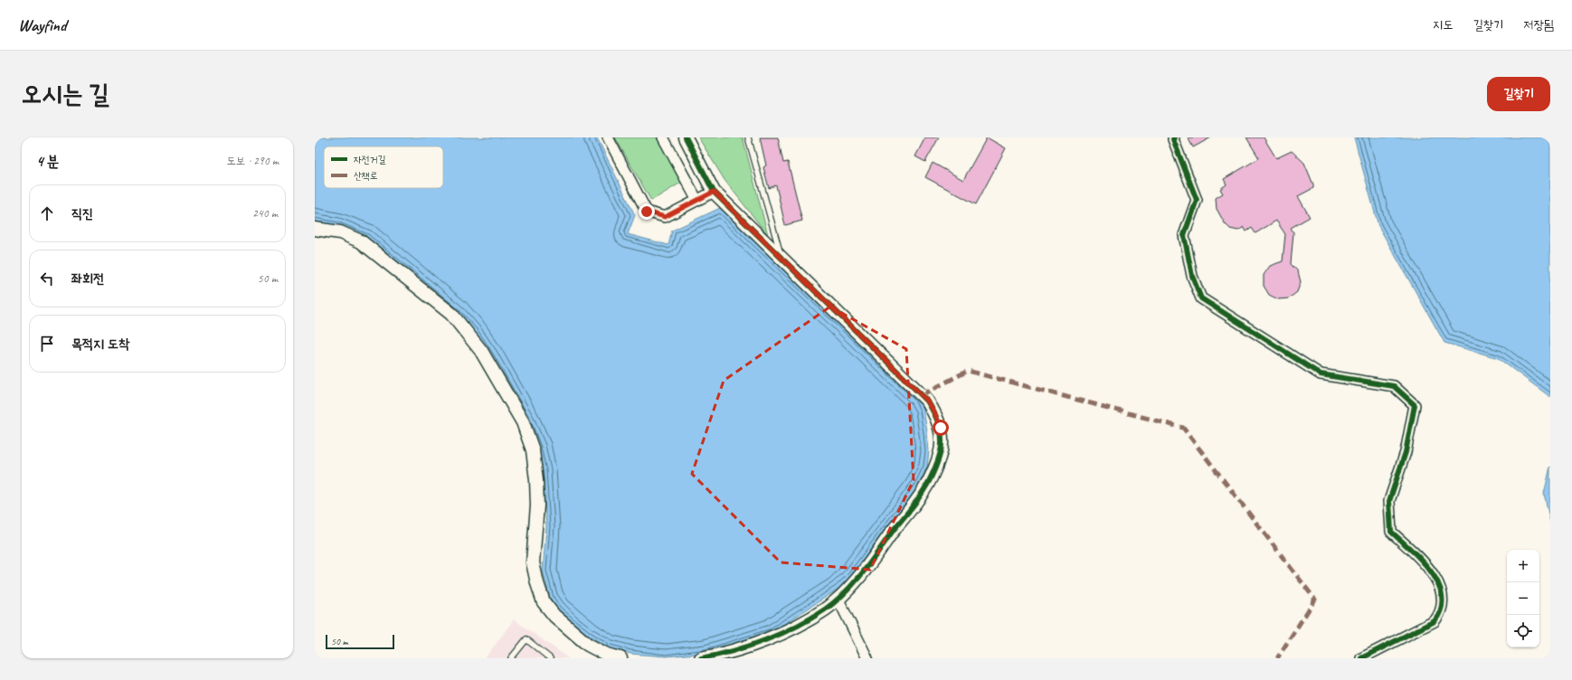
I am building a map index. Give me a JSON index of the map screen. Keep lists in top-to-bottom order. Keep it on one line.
{"legend":["자전거길","산책로"],"scale_bar":"50 m","page":{"header":"Wayfind","nav":["지도","길찾기","저장됨"],"buttons":"길찾기","title":"오시는 길","heading":["4 분","도보 · 290 m"],"list":[["직진","240 m"],["좌회전","50 m"],"목적지 도착"],"map_buttons":["+","−"],"scale":"50 m"}}
